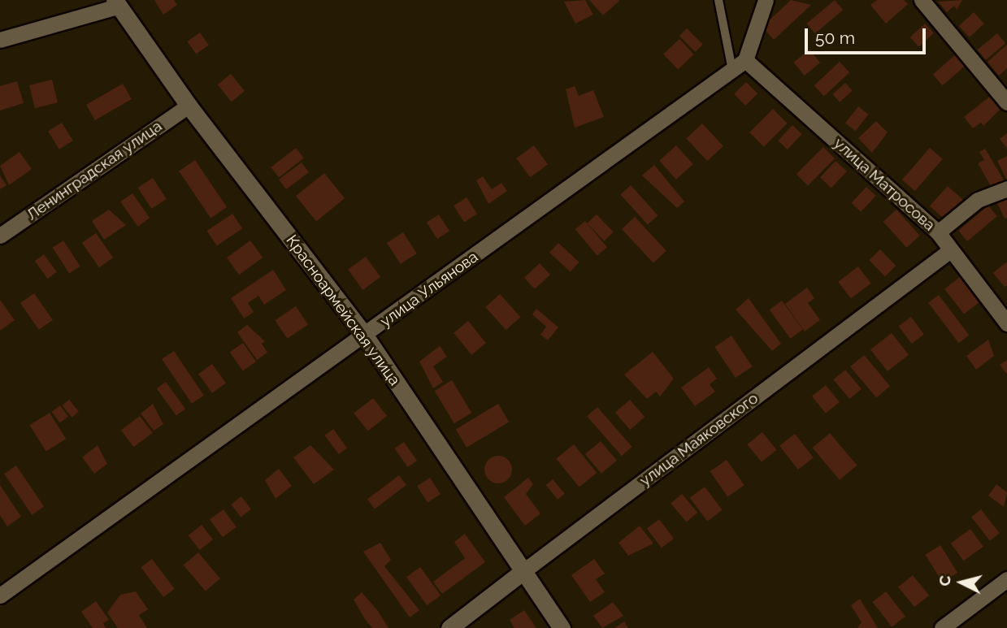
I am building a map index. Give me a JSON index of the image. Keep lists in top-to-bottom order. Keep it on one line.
{"streets":{"street":["Ленинградская улица","улица Матросова","улица Ульянова","Красноармейская улица","улица Маяковского"]},"crossings":[["Ленинградская улица","Красноармейская улица"],["улица Матросова","улица Ульянова"],["улица Матросова","улица Маяковского"],["улица Ульянова","Красноармейская улица"],["Красноармейская улица","улица Маяковского"]],"scale_bar":"50 m","north":"left"}
